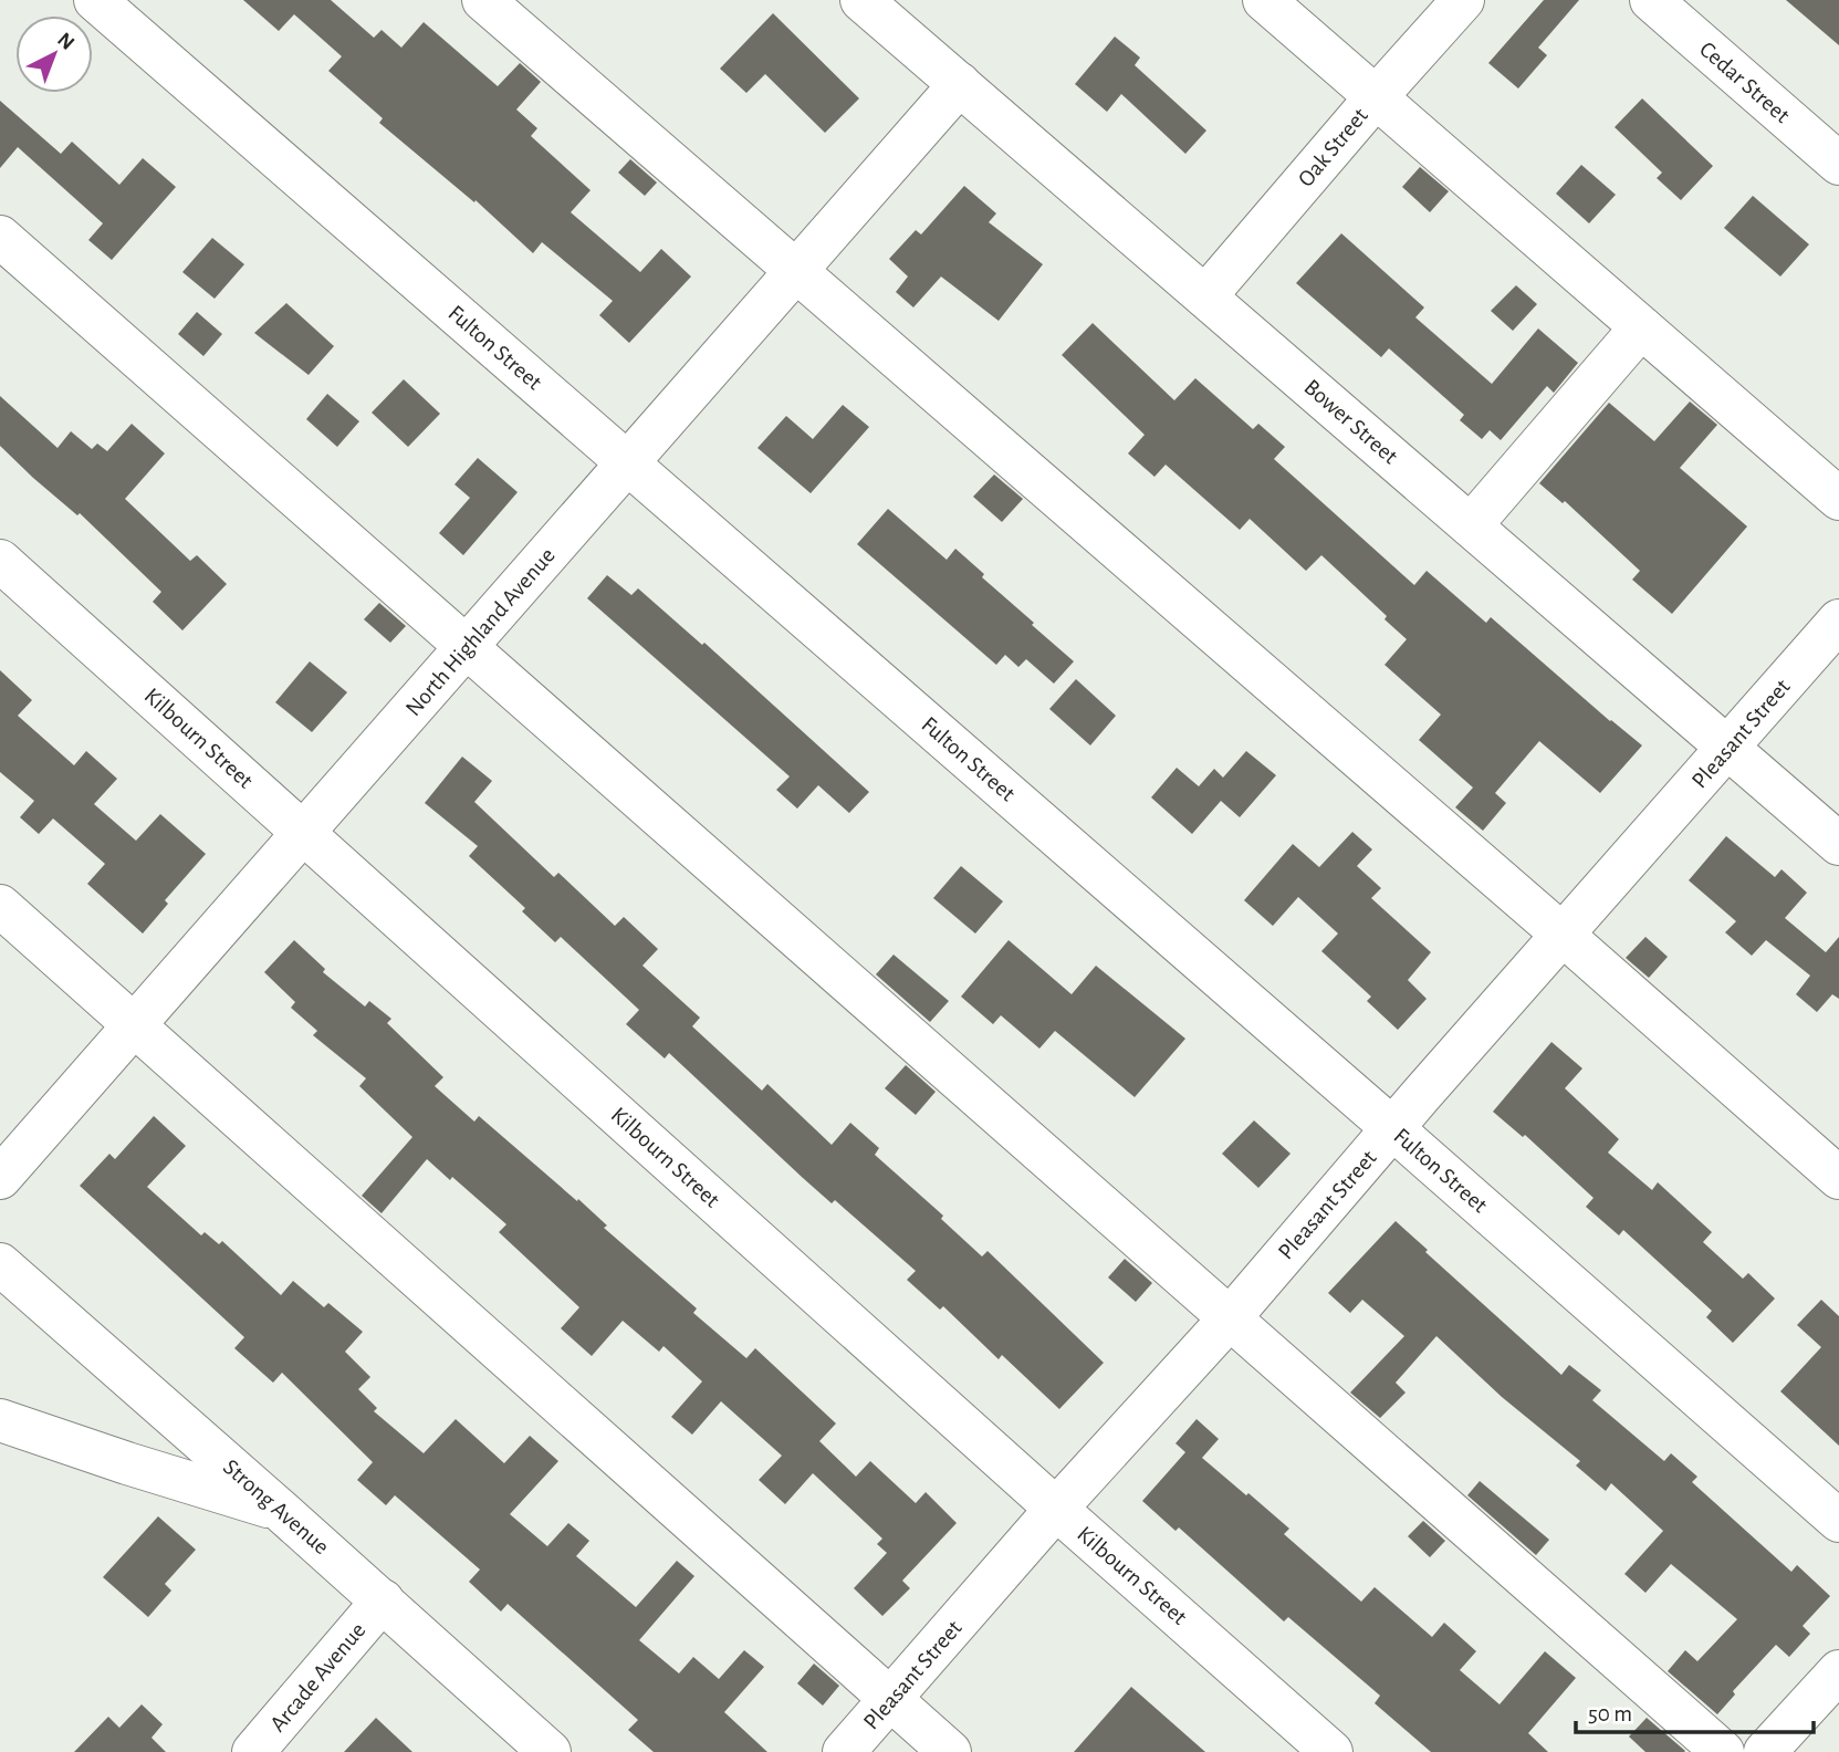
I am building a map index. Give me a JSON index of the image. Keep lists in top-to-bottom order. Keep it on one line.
{"streets":{"street":["Cedar Street","Oak Street","Fulton Street","Bower Street","North Highland Avenue","Pleasant Street","Kilbourn Street","Strong Avenue","Arcade Avenue"]},"crossings":[["Oak Street","Bower Street"],["Fulton Street","North Highland Avenue"],["Fulton Street","Pleasant Street"],["Bower Street","North Highland Avenue"],["Bower Street","Pleasant Street"],["North Highland Avenue","Kilbourn Street"],["Pleasant Street","Kilbourn Street"],["Strong Avenue","Arcade Avenue"]],"scale_bar":"50 m","north":"top right"}
